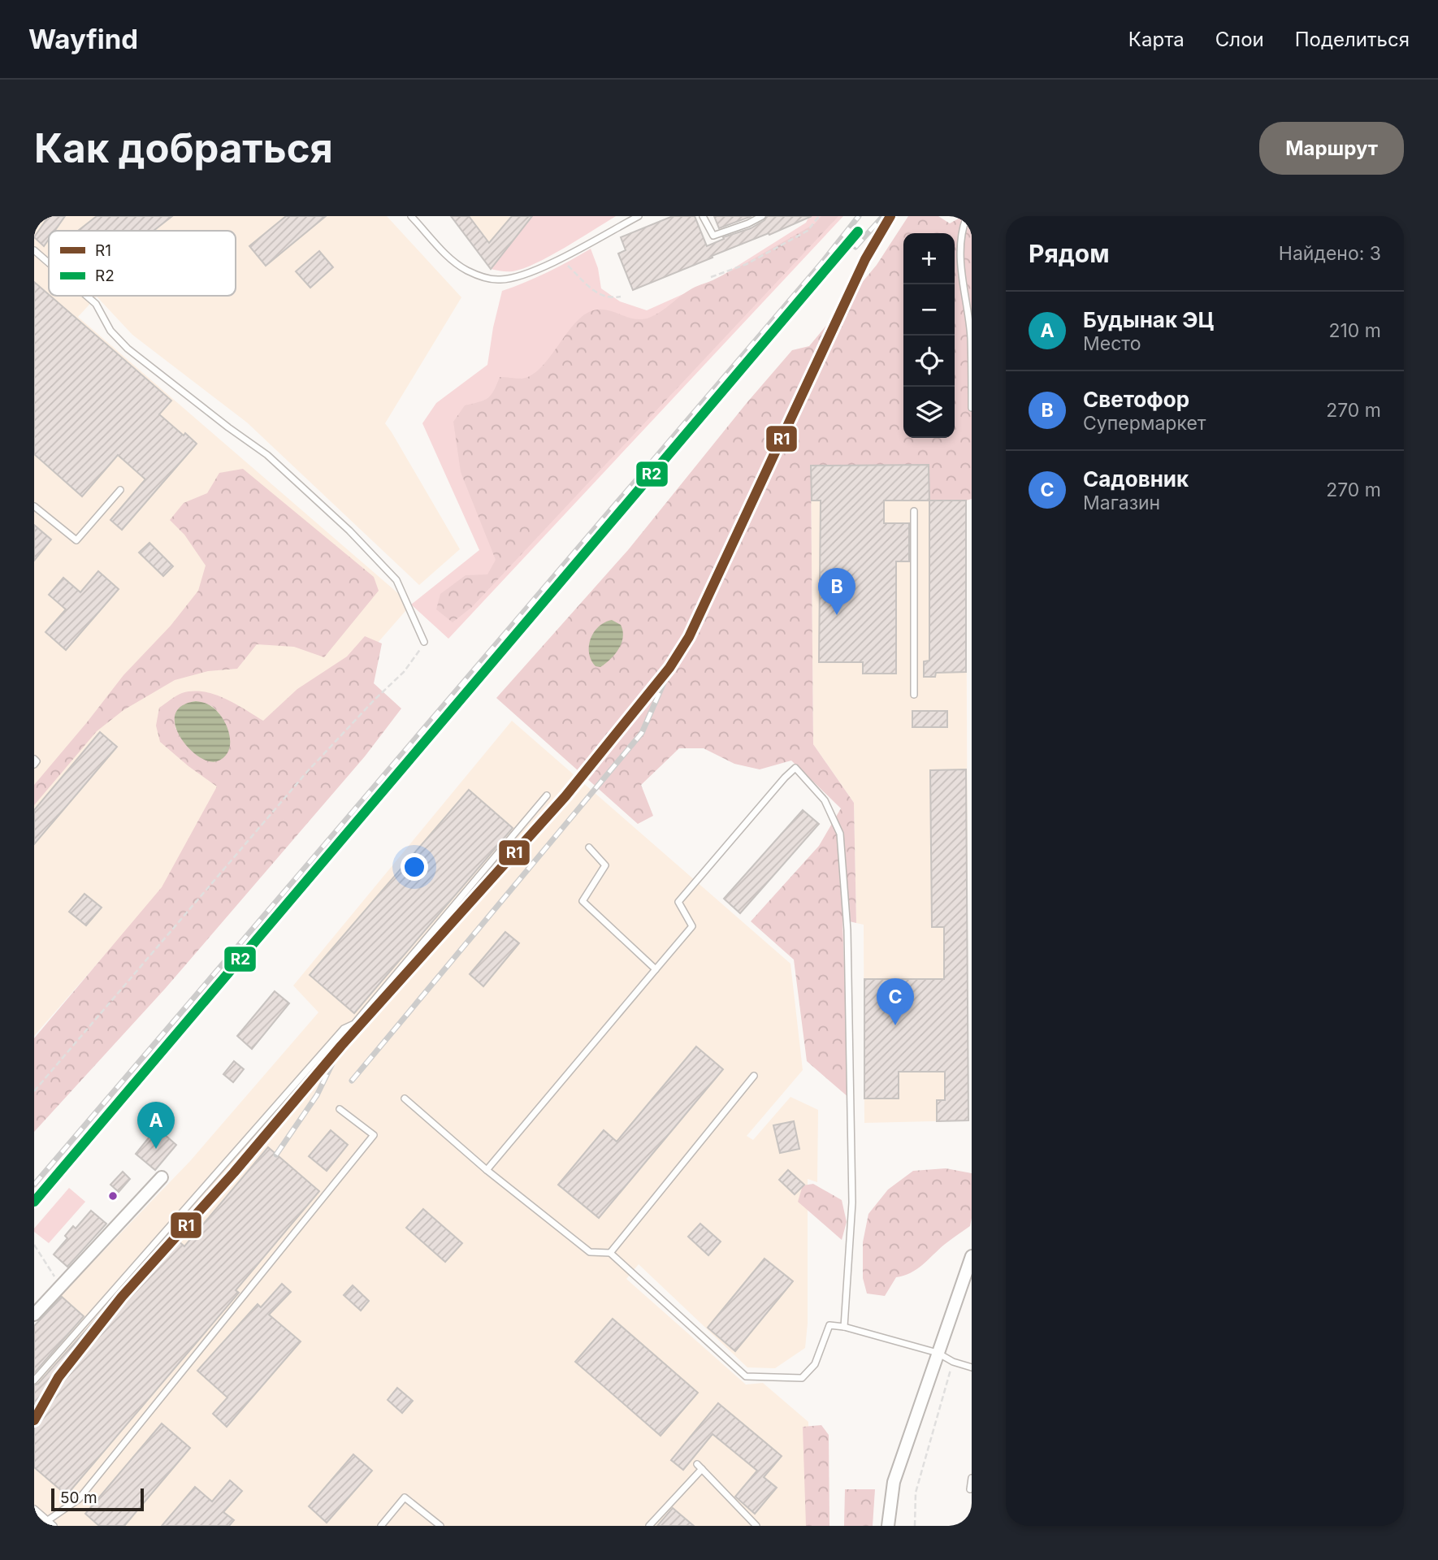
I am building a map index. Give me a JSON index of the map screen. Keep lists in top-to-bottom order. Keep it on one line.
{"lines":["transit line R1","transit line R2"],"legend":["R1","R2"],"scale_bar":"50 m","page":{"header":"Wayfind","nav":["Карта","Слои","Поделиться"],"buttons":"Маршрут","title":"Как добраться","heading":["Рядом","Найдено: 3"],"map_buttons":["+","−"],"list":[{"mark":"A","name":"Будынак ЭЦ","note":"Место","value":"210 m"},{"mark":"B","name":"Светофор","note":"Супермаркет","value":"270 m"},{"mark":"C","name":"Садовник","note":"Магазин","value":"270 m"}],"pins":["B","C","A"],"scale":"50 m"}}
